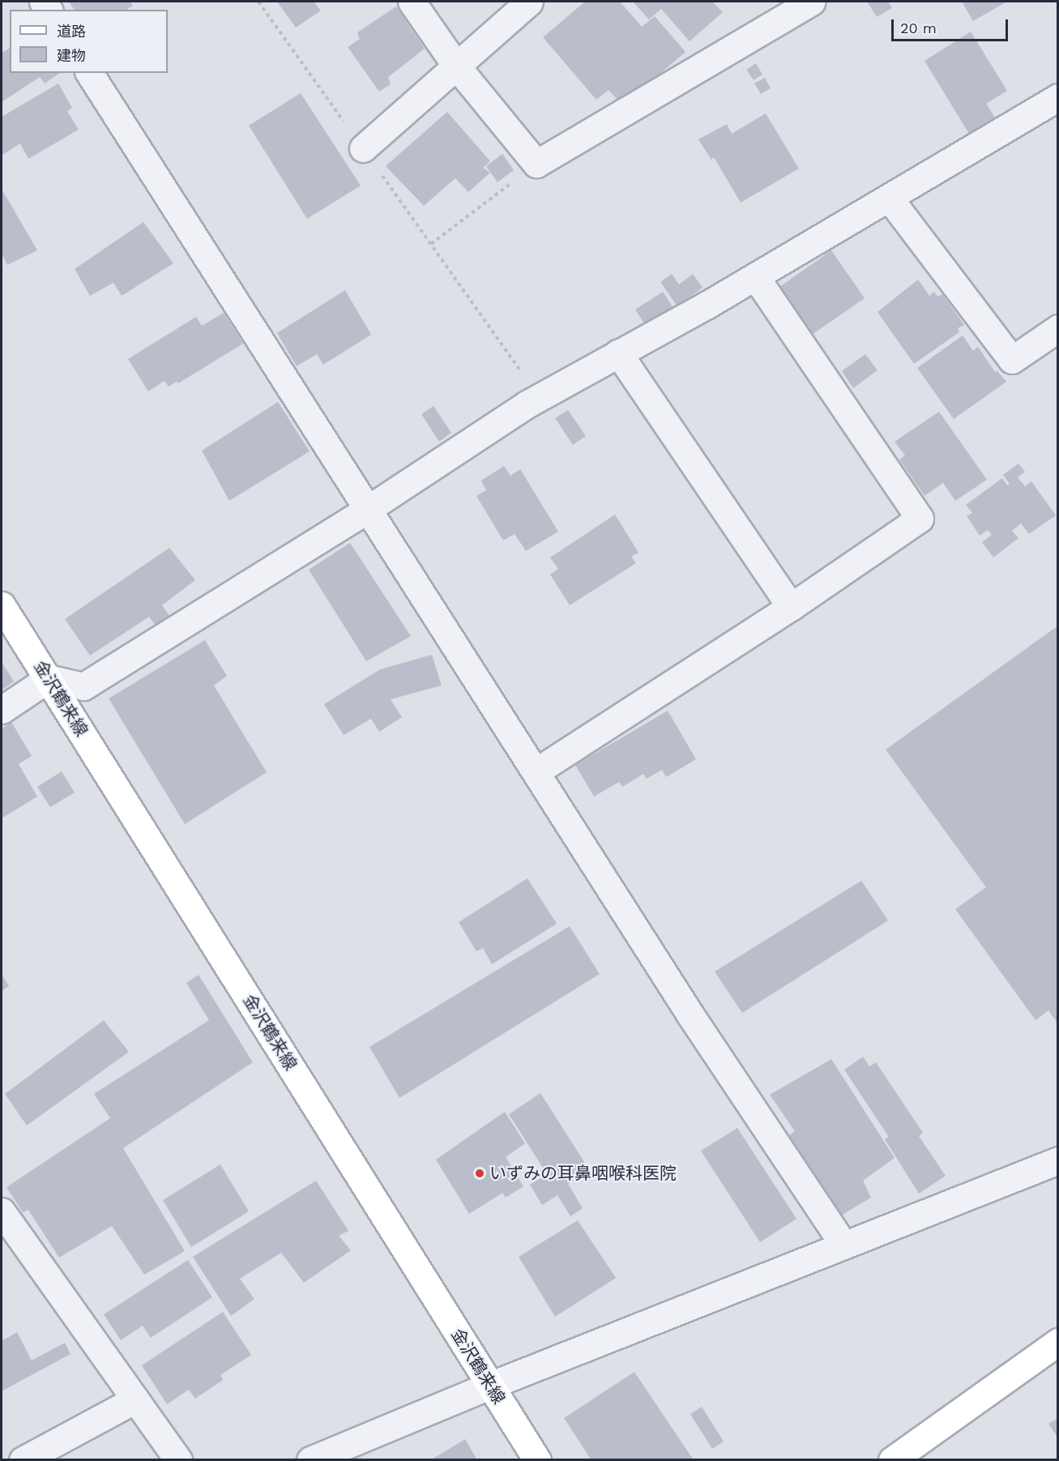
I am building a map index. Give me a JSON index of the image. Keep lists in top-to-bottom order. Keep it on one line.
{"streets":{"main road":["金沢鶴来線"]},"places":["いずみの耳鼻咽喉科医院"],"legend":["道路","建物"],"scale_bar":"20 m"}
